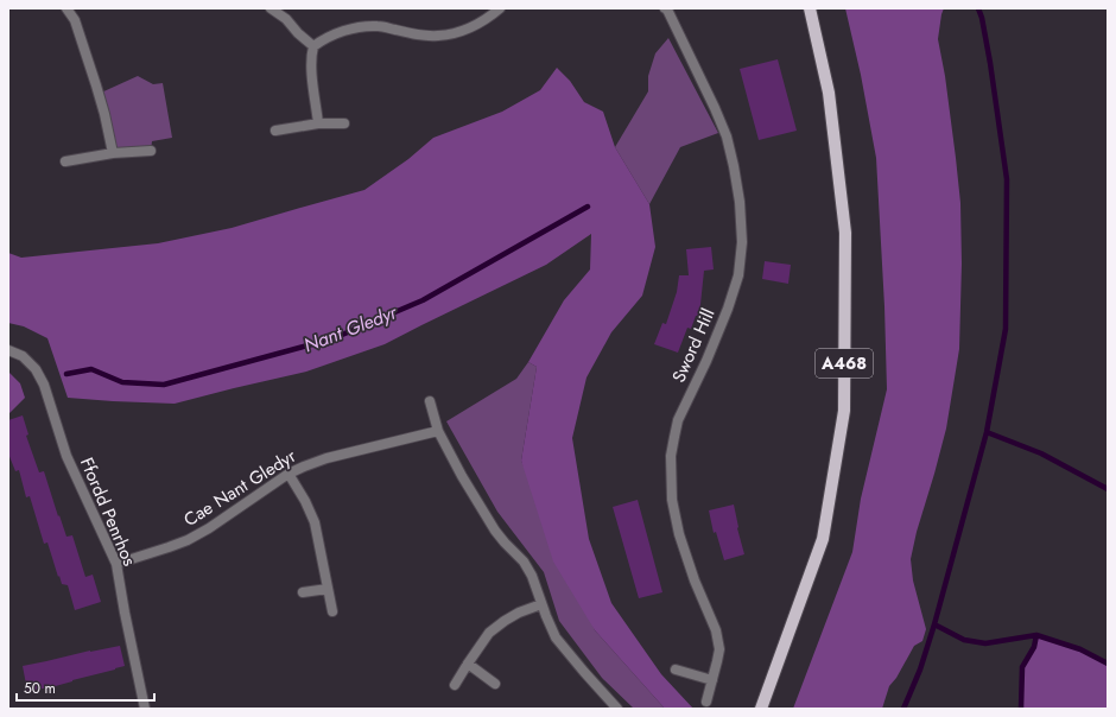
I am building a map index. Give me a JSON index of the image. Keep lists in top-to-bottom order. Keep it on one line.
{"streets":{"main road":["A468"],"street":["Sword Hill","Cae Nant Gledyr","Ffordd Penrhos"]},"crossings":[["Cae Nant Gledyr","Ffordd Penrhos"]],"water":["Nant Gledyr"],"scale_bar":"50 m"}
